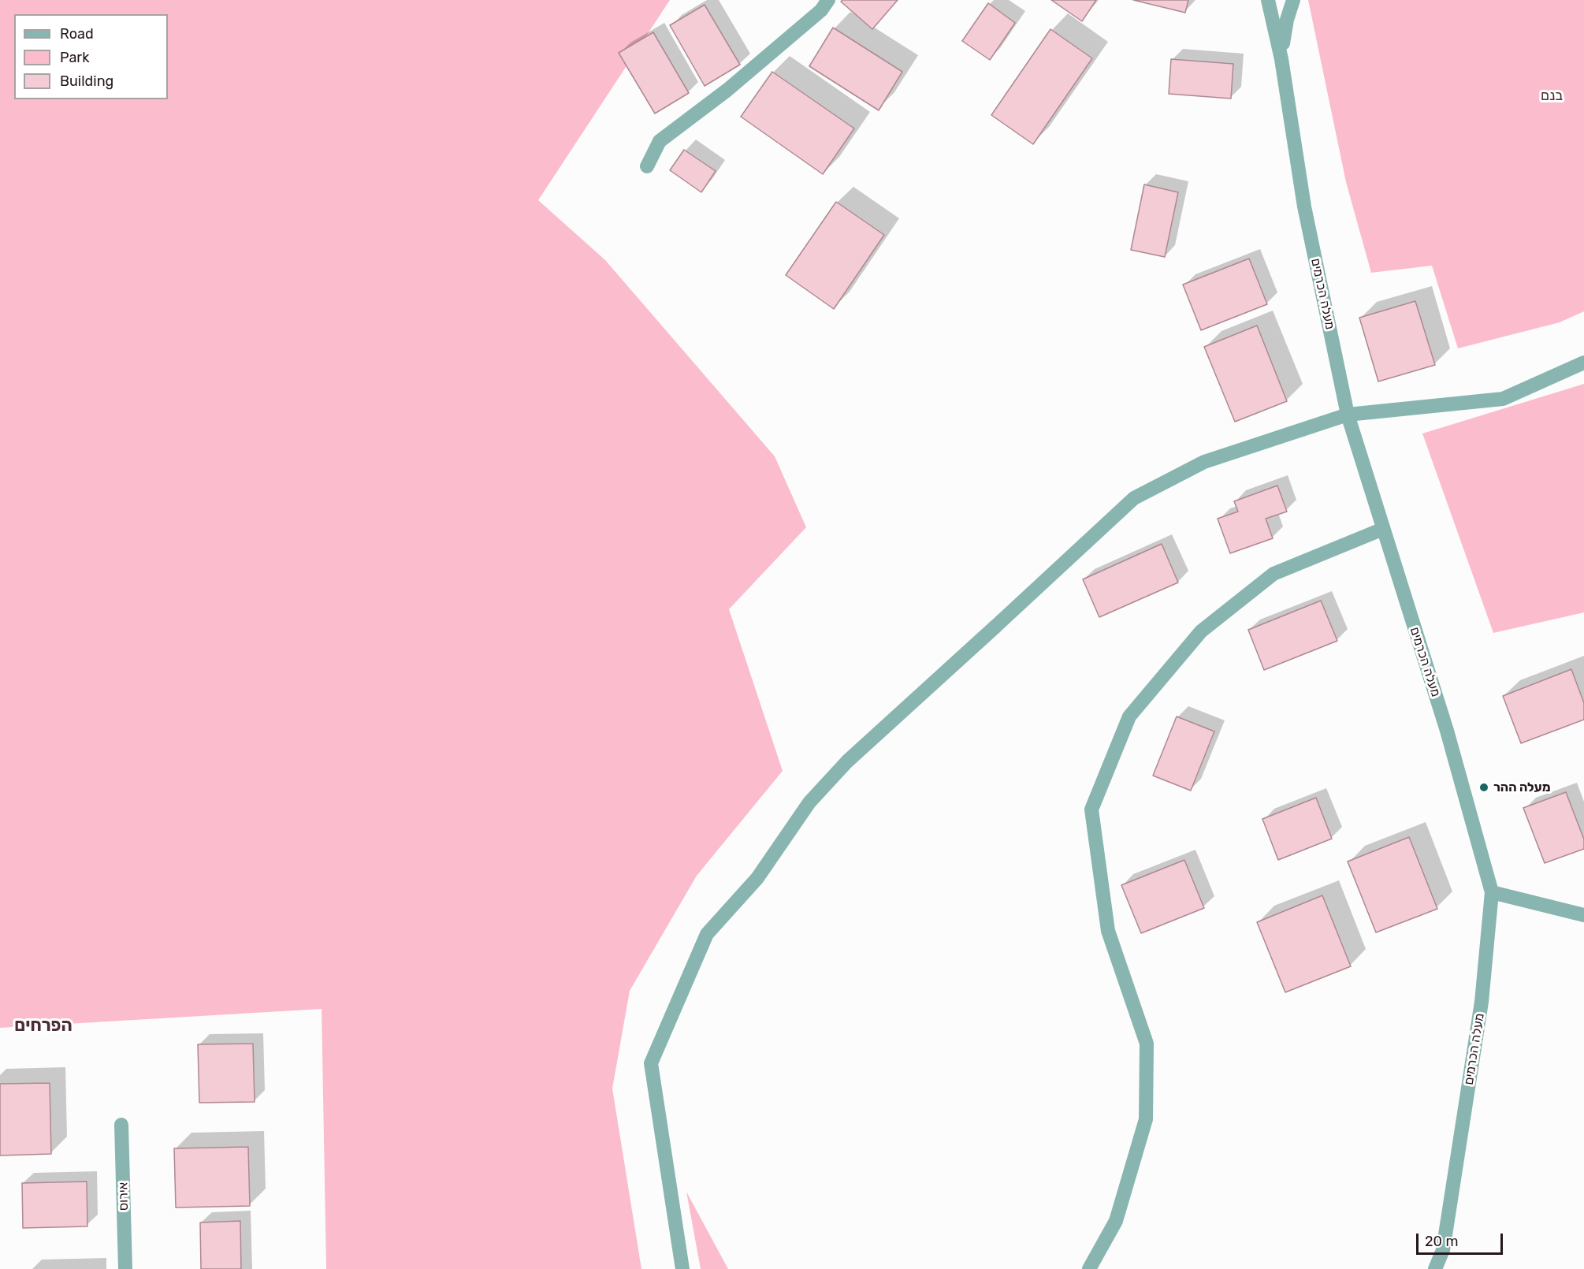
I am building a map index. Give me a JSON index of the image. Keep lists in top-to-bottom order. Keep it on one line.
{"streets":{"street":["מעלה הכרמים","אירוס"]},"districts":["בנם","הפרחים"],"places":["מעלה ההר"],"legend":["Road","Park","Building"],"scale_bar":"20 m"}
